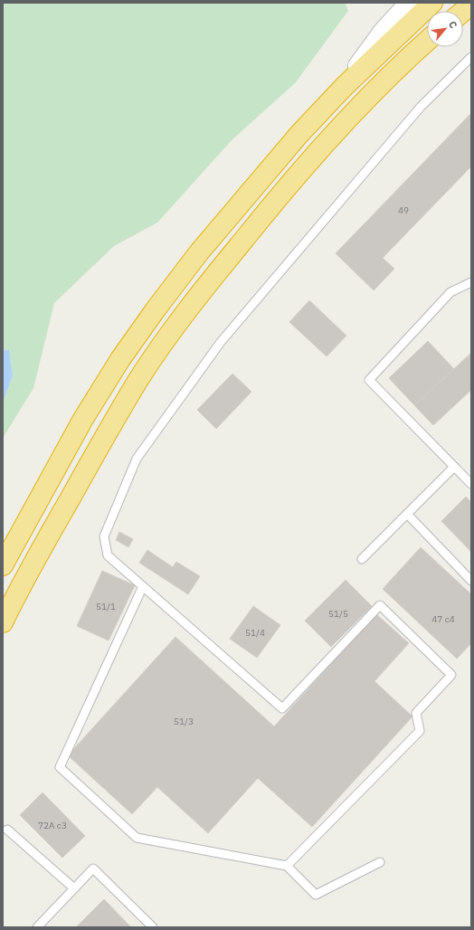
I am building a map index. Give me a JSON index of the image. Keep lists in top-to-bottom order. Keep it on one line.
{"house_numbers":["49","51/1","51/5","47 с4","51/4","51/3","72А с3"],"north":"top right"}
